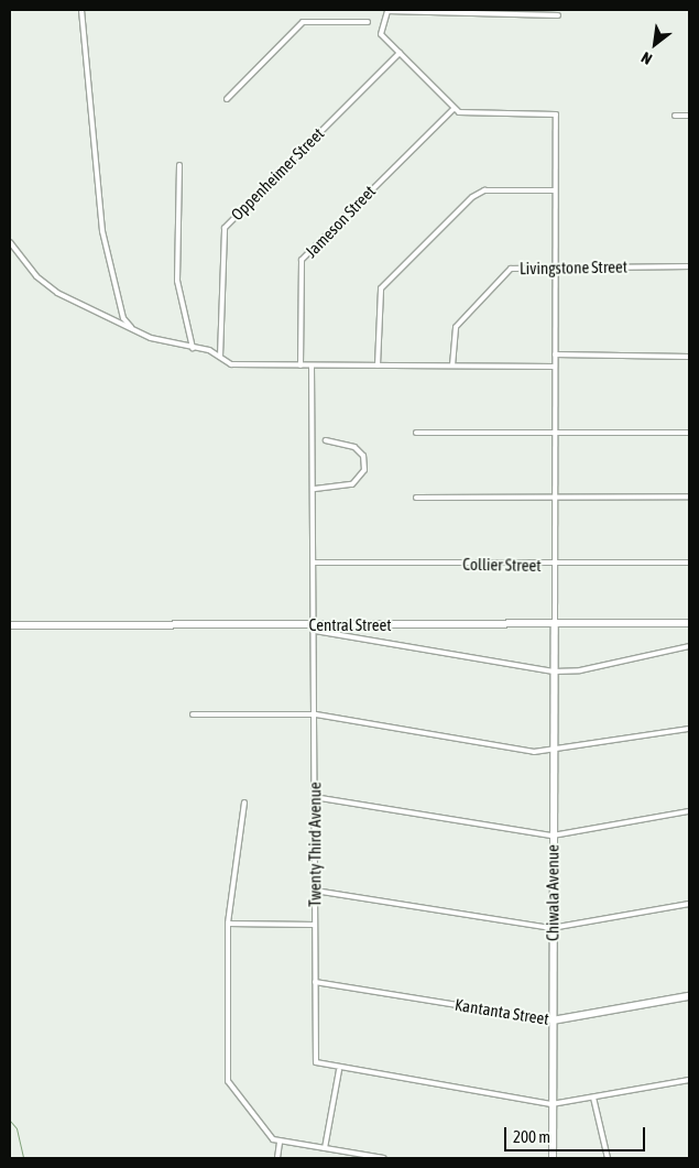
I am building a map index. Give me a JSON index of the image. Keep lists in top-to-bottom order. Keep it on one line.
{"streets":{"street":["Oppenheimer Street","Jameson Street","Livingstone Street","Collier Street","Central Street","Twenty Third Avenue","Chiwala Avenue","Kantanta Street"]},"crossings":[["Collier Street","Twenty Third Avenue"],["Central Street","Twenty Third Avenue"],["Central Street","Chiwala Avenue"],["Twenty Third Avenue","Kantanta Street"],["Chiwala Avenue","Kantanta Street"]],"scale_bar":"200 m","north":"bottom left"}
